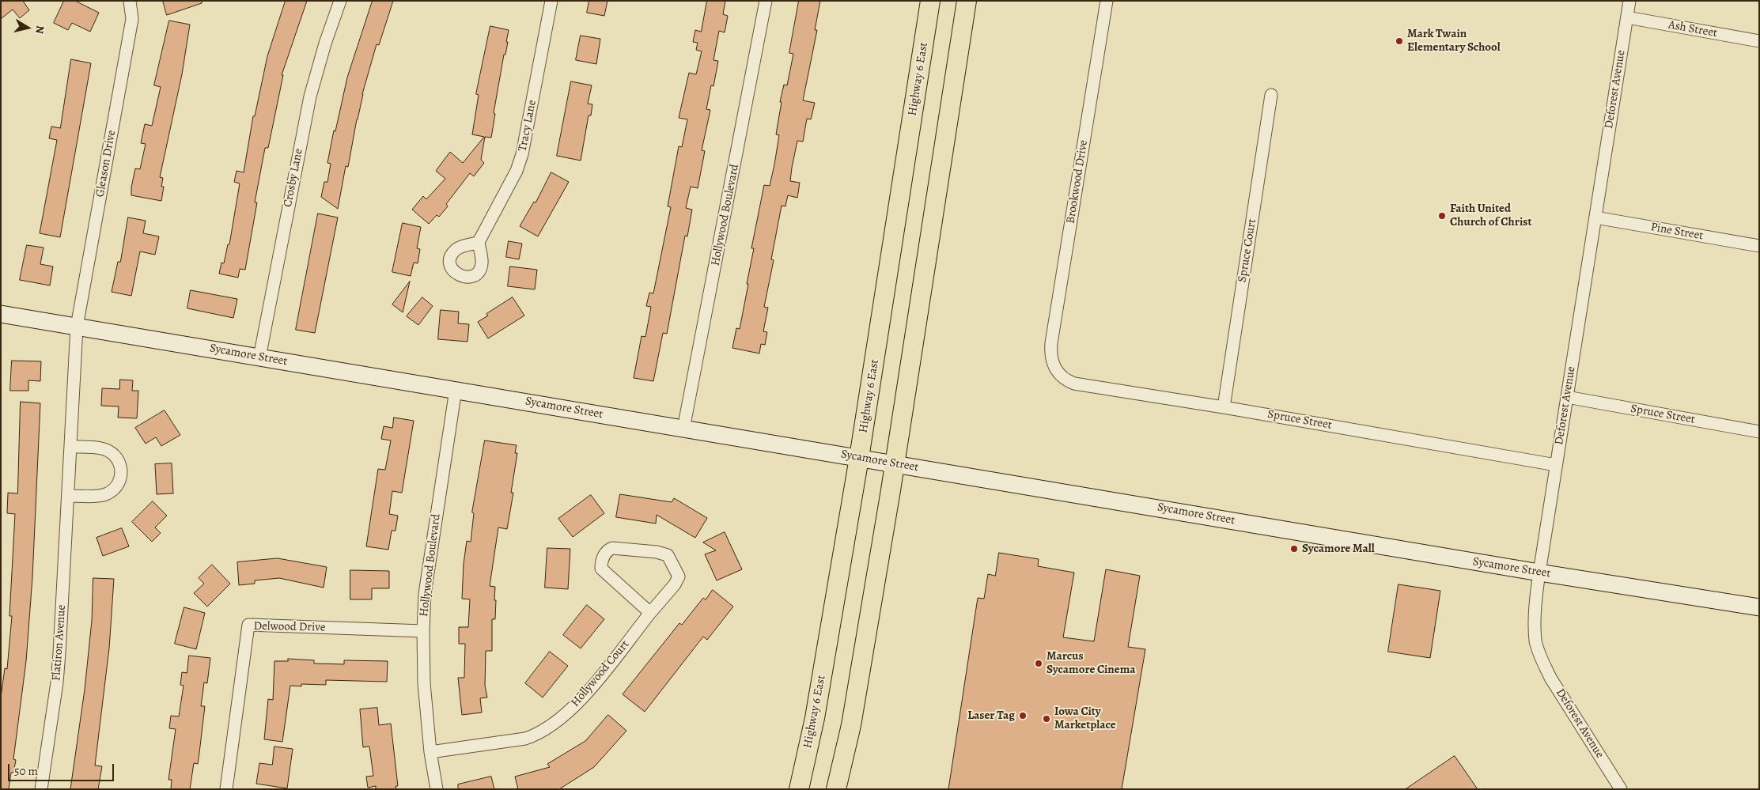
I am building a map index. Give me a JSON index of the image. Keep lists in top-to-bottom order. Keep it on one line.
{"streets":{"main road":["Highway 6 East"],"street":["Ash Street","Deforest Avenue","Tracy Lane","Gleason Drive","Crosby Lane","Brookwood Drive","Hollywood Boulevard","Pine Street","Spruce Court","Sycamore Street","Spruce Street","Delwood Drive","Flatiron Avenue","Hollywood Court"]},"crossings":[["Ash Street","Deforest Avenue"],["Highway 6 East","Sycamore Street"],["Deforest Avenue","Pine Street"],["Deforest Avenue","Sycamore Street"],["Deforest Avenue","Spruce Street"],["Gleason Drive","Sycamore Street"],["Gleason Drive","Flatiron Avenue"],["Crosby Lane","Sycamore Street"],["Brookwood Drive","Spruce Street"],["Hollywood Boulevard","Sycamore Street"],["Hollywood Boulevard","Delwood Drive"],["Hollywood Boulevard","Hollywood Court"],["Spruce Court","Spruce Street"],["Sycamore Street","Flatiron Avenue"]],"places":["Mark Twain Elementary School","Faith United Church of Christ","Sycamore Mall","Marcus Sycamore Cinema","Laser Tag","Iowa City Marketplace"],"scale_bar":"50 m","north":"right"}
